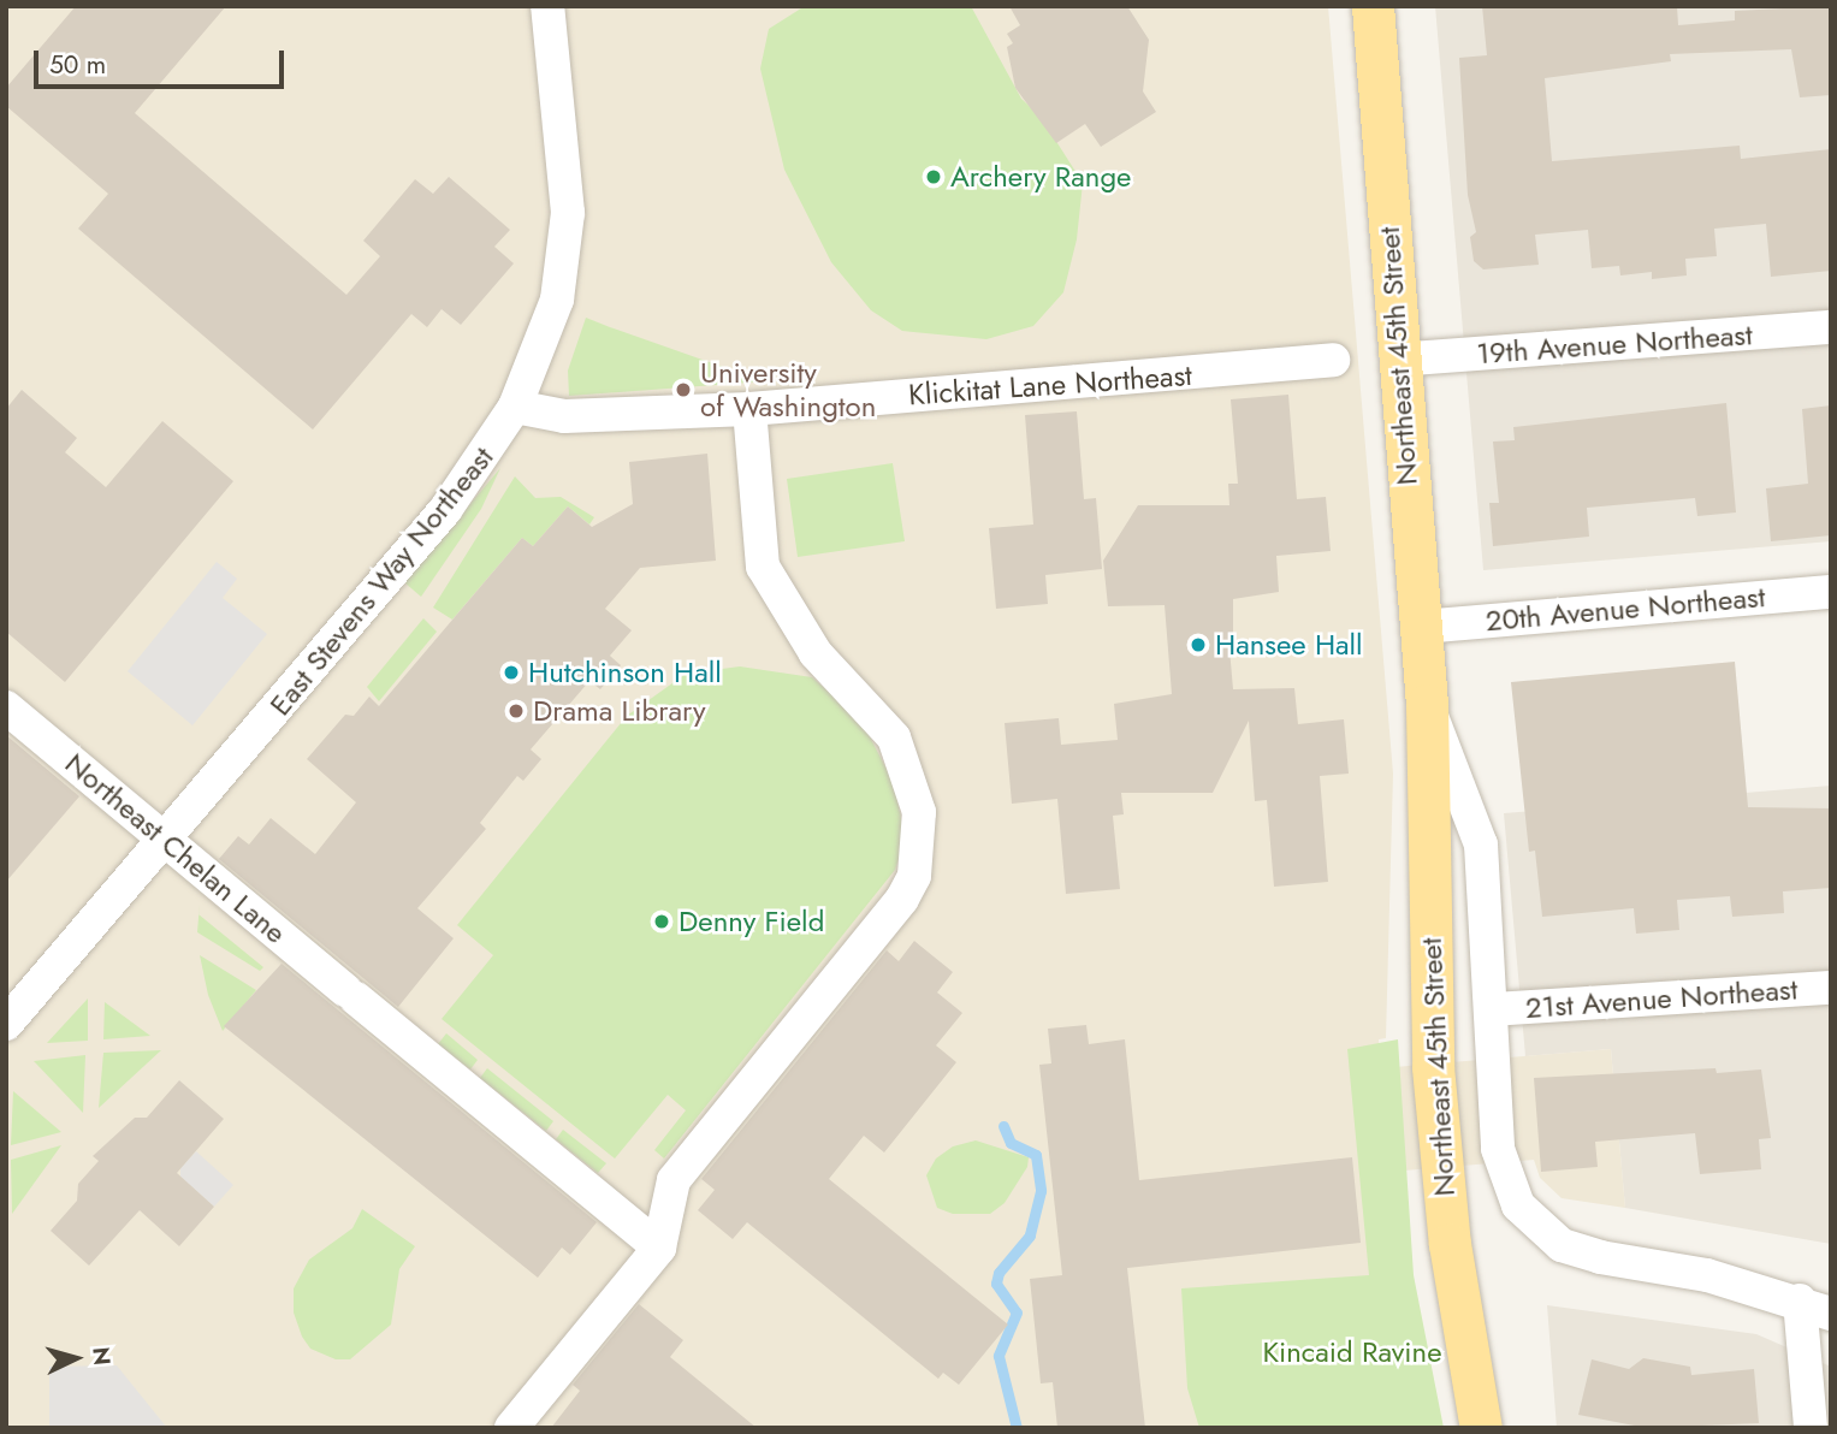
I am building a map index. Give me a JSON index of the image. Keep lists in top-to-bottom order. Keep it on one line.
{"streets":{"main road":["Northeast 45th Street"],"street":["19th Avenue Northeast","Klickitat Lane Northeast","East Stevens Way Northeast","20th Avenue Northeast","Northeast Chelan Lane","21st Avenue Northeast"]},"crossings":[["19th Avenue Northeast","Northeast 45th Street"],["Northeast 45th Street","20th Avenue Northeast"],["Northeast 45th Street","21st Avenue Northeast"],["Klickitat Lane Northeast","East Stevens Way Northeast"],["East Stevens Way Northeast","Northeast Chelan Lane"]],"parks":["Kincaid Ravine"],"places":["Archery Range","University of Washington","Hansee Hall","Hutchinson Hall","Drama Library","Denny Field"],"scale_bar":"50 m","north":"right"}
